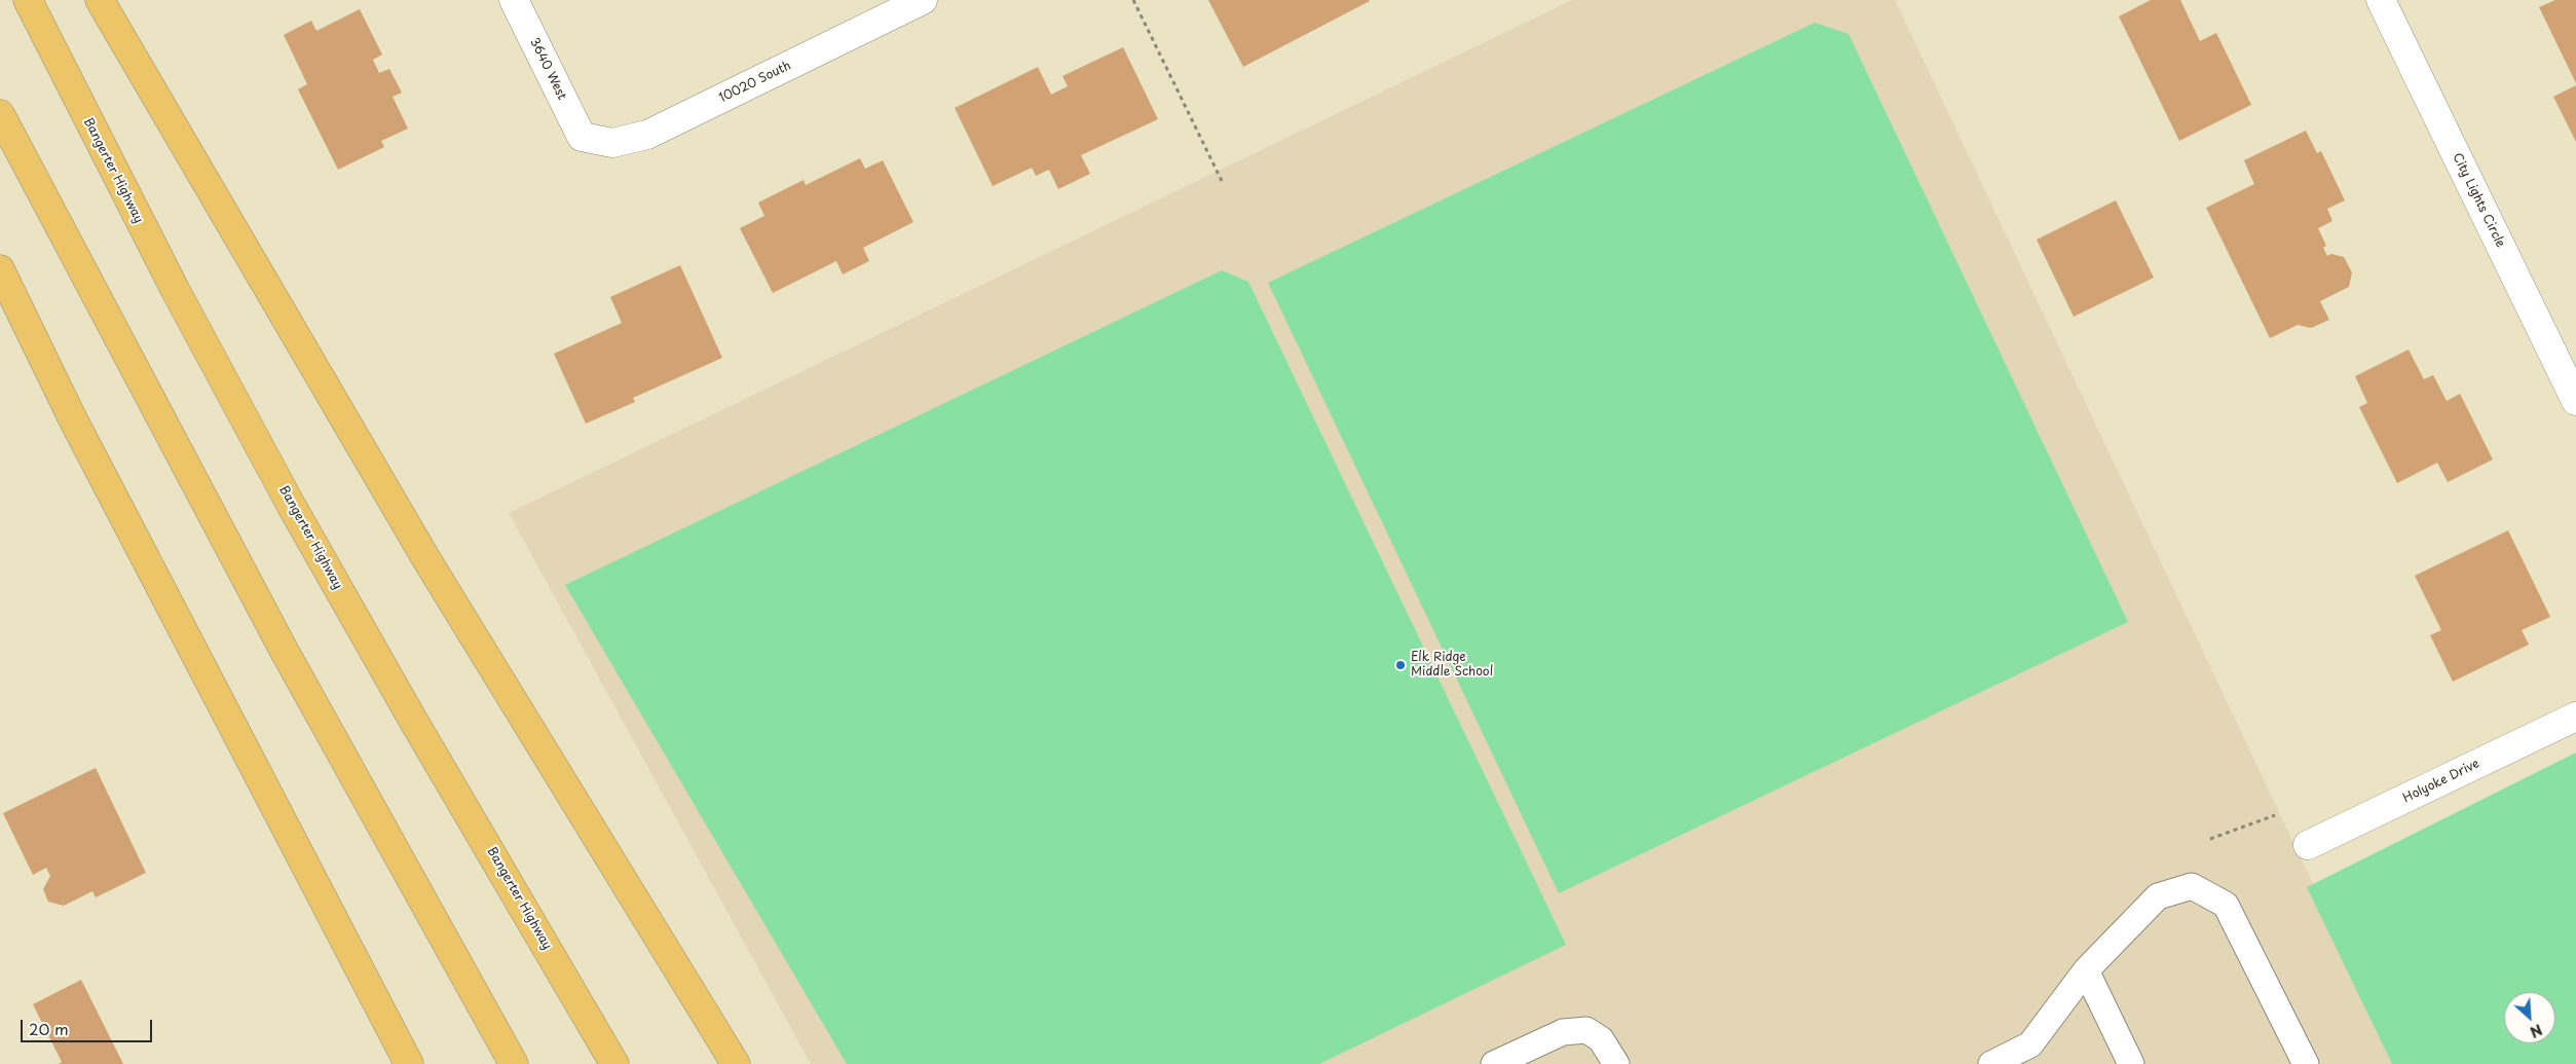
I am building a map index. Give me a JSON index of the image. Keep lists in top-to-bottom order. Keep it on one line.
{"streets":{"highway":["Bangerter Highway"],"street":["3640 West","10020 South","City Lights Circle","Holyoke Drive"]},"crossings":[["3640 West","10020 South"]],"places":["Elk Ridge Middle School"],"scale_bar":"20 m","north":"bottom right"}
